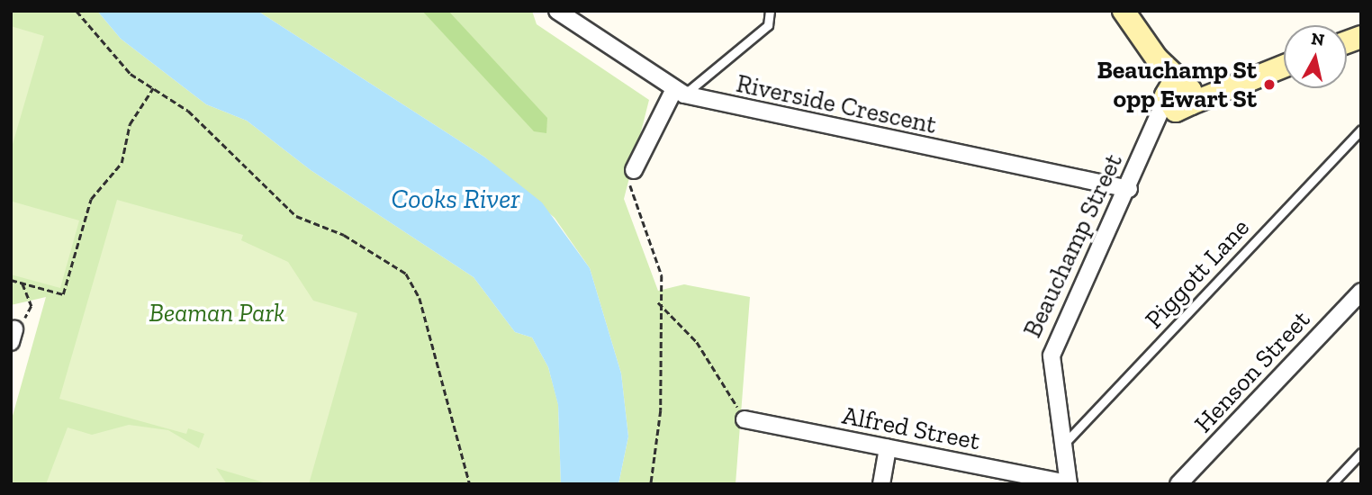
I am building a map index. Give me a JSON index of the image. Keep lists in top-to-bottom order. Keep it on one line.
{"streets":{"street":["Riverside Crescent","Beauchamp Street","Henson Street","Alfred Street"],"lane":["Piggott Lane"]},"crossings":[["Riverside Crescent","Beauchamp Street"],["Beauchamp Street","Piggott Lane"],["Beauchamp Street","Alfred Street"]],"water":["Cooks River"],"parks":["Beaman Park"],"places":["Beauchamp St opp Ewart St"],"north":"top"}
